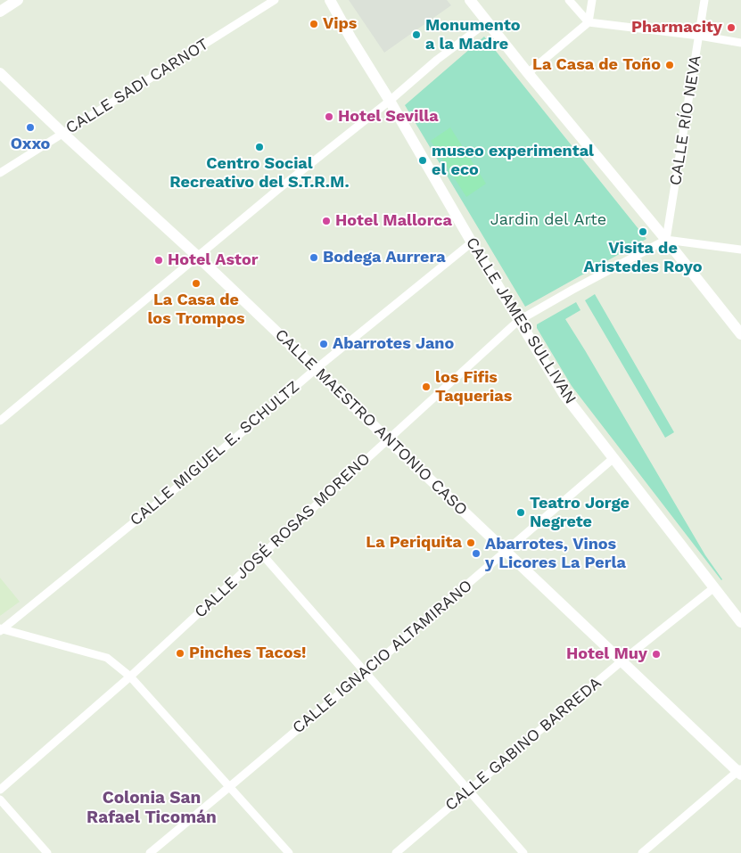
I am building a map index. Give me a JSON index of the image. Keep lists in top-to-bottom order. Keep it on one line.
{"streets":{"main road":["CALLE JAMES SULLIVAN","CALLE MAESTRO ANTONIO CASO"],"street":["CALLE SADI CARNOT","CALLE RÍO NEVA","CALLE MIGUEL E. SCHULTZ","CALLE JOSÉ ROSAS MORENO","CALLE IGNACIO ALTAMIRANO","CALLE GABINO BARREDA"]},"crossings":[["CALLE SADI CARNOT","CALLE MAESTRO ANTONIO CASO"],["CALLE RÍO NEVA","CALLE JOSÉ ROSAS MORENO"],["CALLE JAMES SULLIVAN","CALLE MIGUEL E. SCHULTZ"],["CALLE JAMES SULLIVAN","CALLE JOSÉ ROSAS MORENO"],["CALLE JAMES SULLIVAN","CALLE IGNACIO ALTAMIRANO"],["CALLE JAMES SULLIVAN","CALLE GABINO BARREDA"],["CALLE MAESTRO ANTONIO CASO","CALLE MIGUEL E. SCHULTZ"],["CALLE MAESTRO ANTONIO CASO","CALLE JOSÉ ROSAS MORENO"],["CALLE MAESTRO ANTONIO CASO","CALLE IGNACIO ALTAMIRANO"],["CALLE MAESTRO ANTONIO CASO","CALLE GABINO BARREDA"]],"districts":["Colonia San Rafael Ticomán"],"parks":["Jardin del Arte"],"places":["Vips","Pharmacity","Monumento a la Madre","La Casa de Toño","Hotel Sevilla","Oxxo","Centro Social Recreativo del S.T.R.M.","museo experimental el eco","Hotel Mallorca","Visita de Aristedes Royo","Bodega Aurrera","Hotel Astor","La Casa de los Trompos","Abarrotes Jano","los Fifis Taquerias","Teatro Jorge Negrete","La Periquita","Abarrotes, Vinos y Licores La Perla","Pinches Tacos!","Hotel Muy"]}
